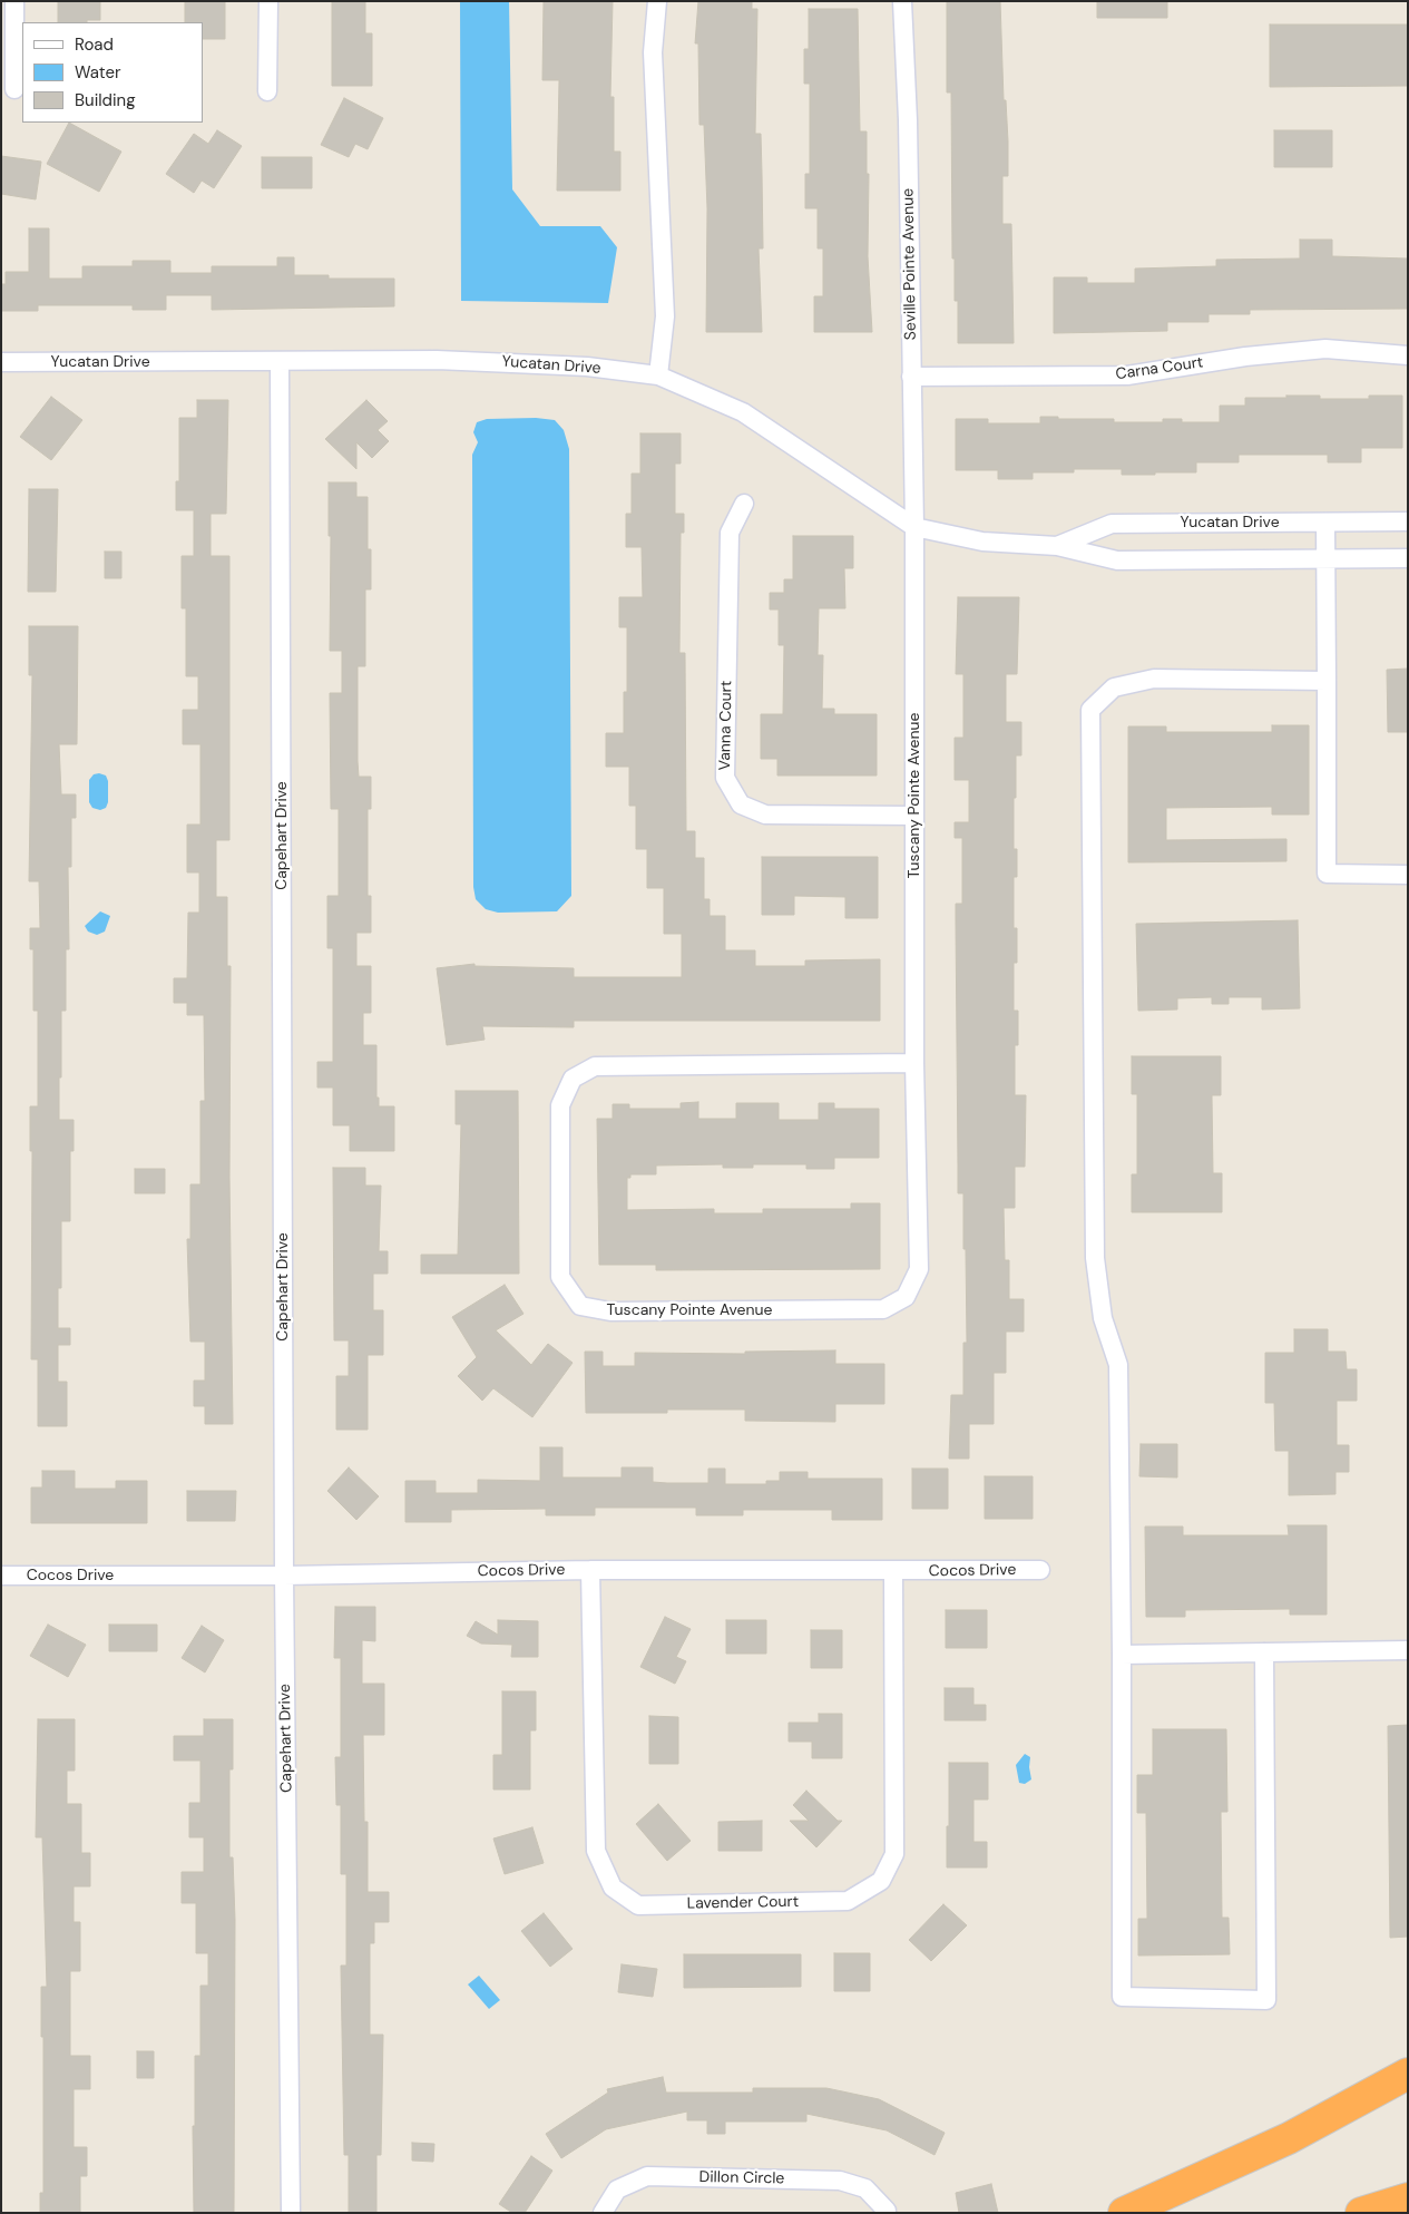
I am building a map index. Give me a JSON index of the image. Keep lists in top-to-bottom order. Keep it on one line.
{"streets":{"street":["Seville Pointe Avenue","Yucatan Drive","Carna Court","Vanna Court","Tuscany Pointe Avenue","Capehart Drive","Cocos Drive","Lavender Court","Dillon Circle"]},"crossings":[["Seville Pointe Avenue","Yucatan Drive"],["Seville Pointe Avenue","Carna Court"],["Seville Pointe Avenue","Tuscany Pointe Avenue"],["Yucatan Drive","Tuscany Pointe Avenue"],["Yucatan Drive","Capehart Drive"],["Vanna Court","Tuscany Pointe Avenue"],["Capehart Drive","Cocos Drive"],["Cocos Drive","Lavender Court"]],"legend":["Road","Water","Building"]}
